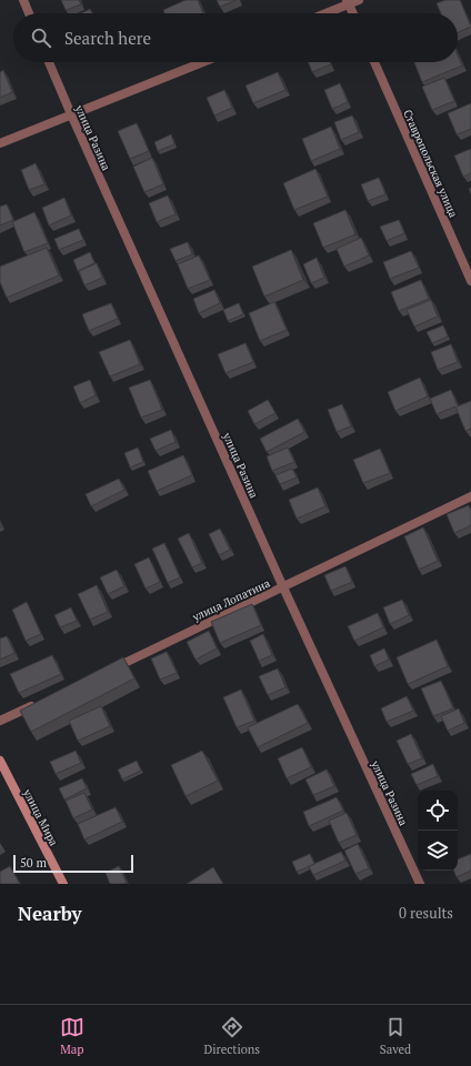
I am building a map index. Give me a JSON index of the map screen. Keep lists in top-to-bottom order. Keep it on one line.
{"streets":{"main road":["улица Мира"],"street":["улица Разина","Ставропольская улица","улица Лопатина"]},"crossings":[["улица Разина","улица Лопатина"]],"scale_bar":"50 m","page":{"search":"Search here","scale":"50 m","heading":["Nearby","0 results"],"nav":["Map","Directions","Saved"]}}
